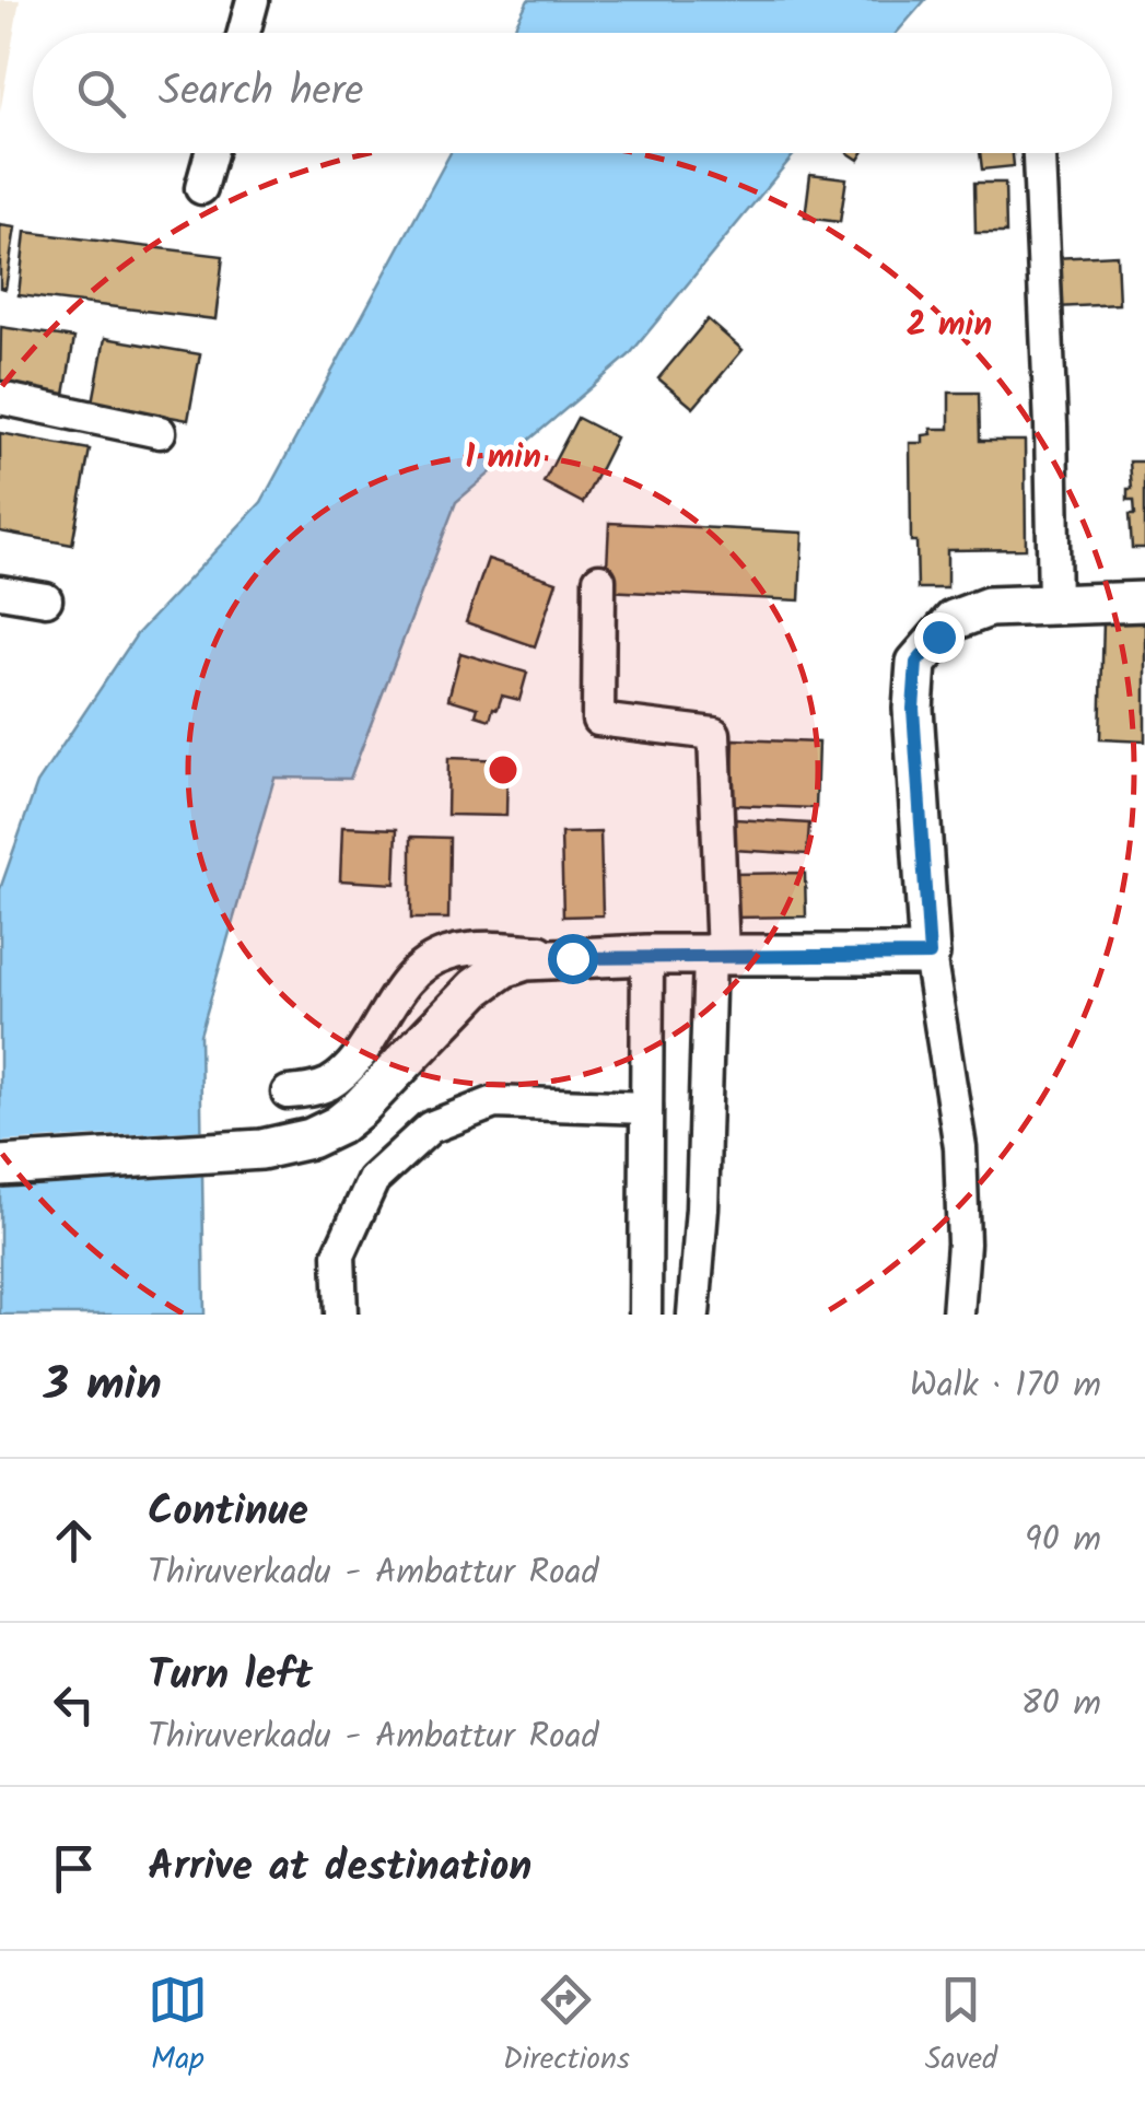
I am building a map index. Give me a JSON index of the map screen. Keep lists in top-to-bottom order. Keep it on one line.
{"page":{"search":"Search here","heading":["3 min","Walk · 170 m"],"list":[["Continue","Thiruverkadu - Ambattur Road","90 m"],["Turn left","Thiruverkadu - Ambattur Road","80 m"],"Arrive at destination"],"nav":["Map","Directions","Saved"]},"rings":["2 min","1 min"]}
